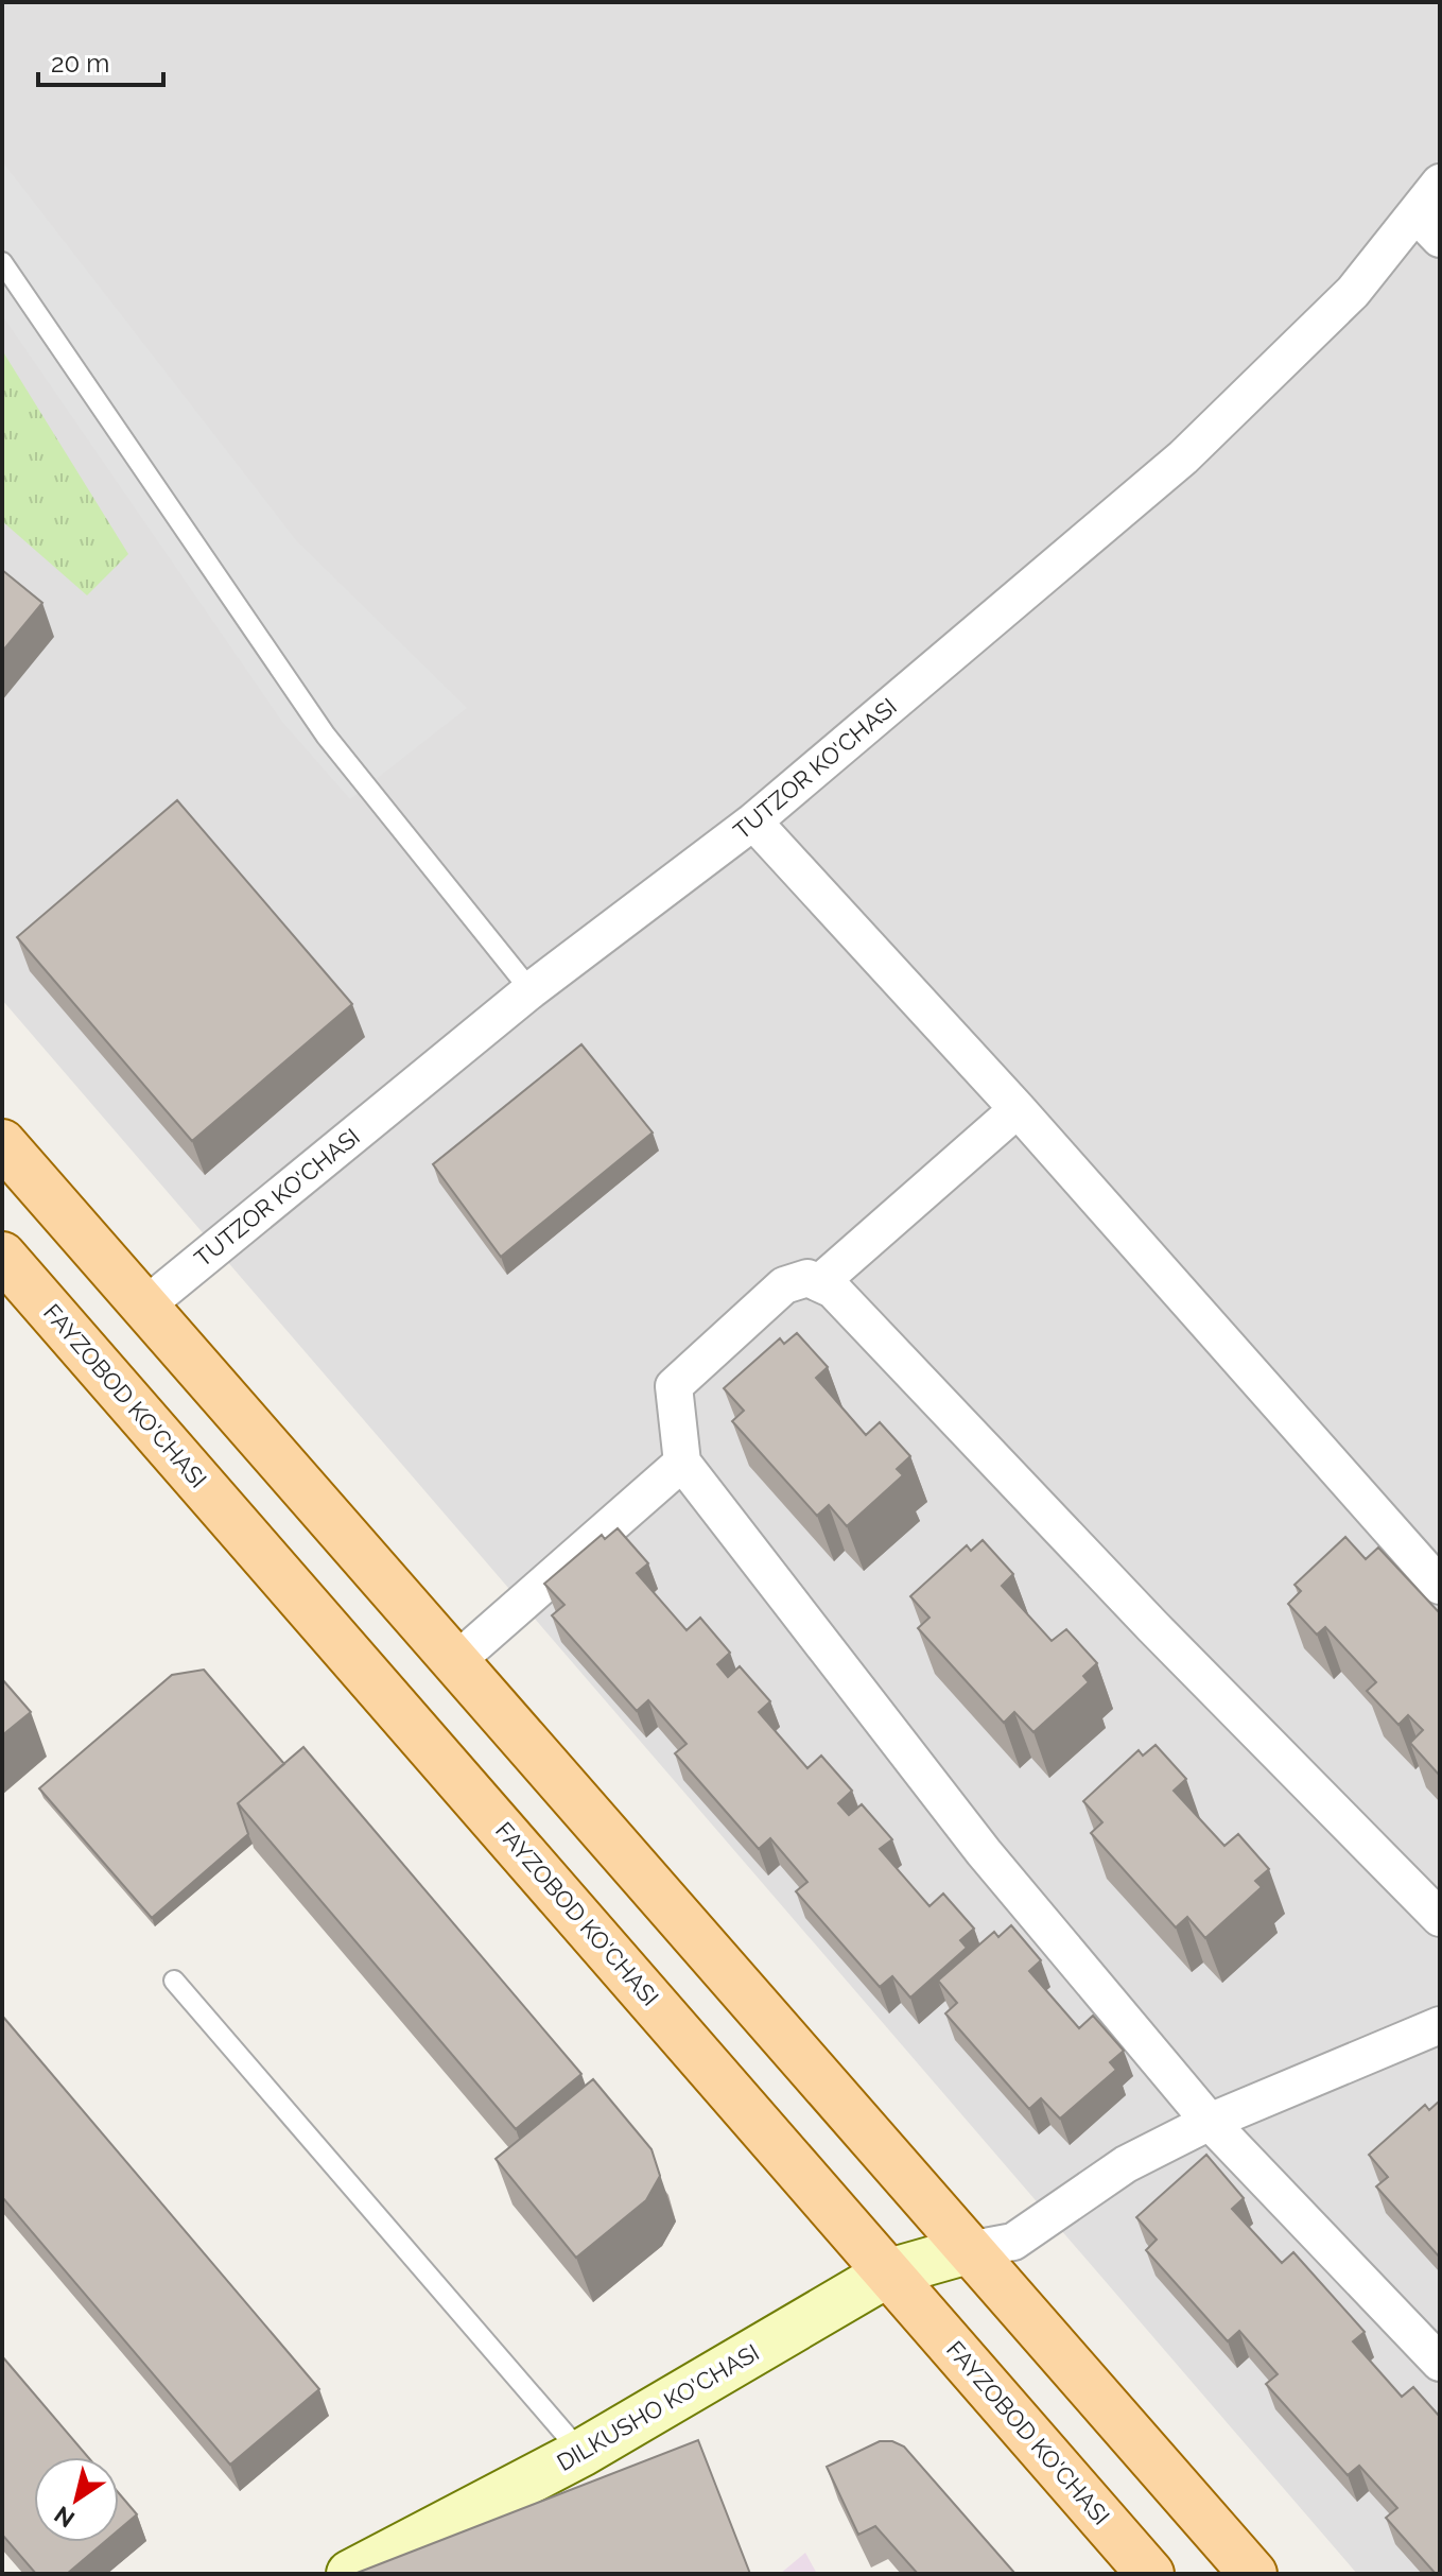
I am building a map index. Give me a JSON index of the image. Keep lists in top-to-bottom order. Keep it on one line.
{"streets":{"main road":["FAYZOBOD KO'CHASI"],"street":["TUTZOR KO'CHASI","DILKUSHO KO'CHASI"]},"crossings":[["FAYZOBOD KO'CHASI","DILKUSHO KO'CHASI"]],"scale_bar":"20 m","north":"bottom left"}
